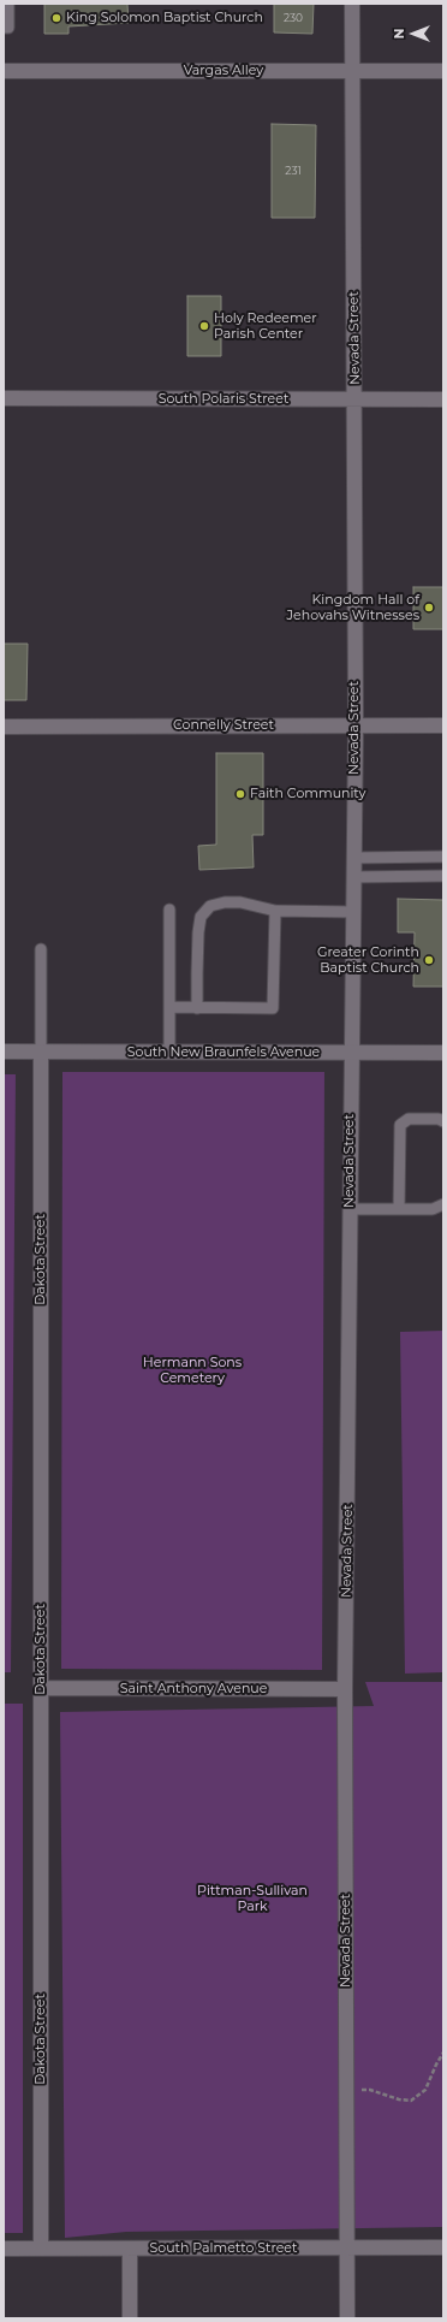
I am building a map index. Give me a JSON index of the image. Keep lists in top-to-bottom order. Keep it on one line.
{"streets":{"street":["Vargas Alley","Nevada Street","South Polaris Street","Connelly Street","South New Braunfels Avenue","Dakota Street","Saint Anthony Avenue","South Palmetto Street"]},"crossings":[["Vargas Alley","Nevada Street"],["Nevada Street","South Polaris Street"],["Nevada Street","Connelly Street"],["Nevada Street","South New Braunfels Avenue"],["Nevada Street","Saint Anthony Avenue"],["Nevada Street","South Palmetto Street"],["South New Braunfels Avenue","Dakota Street"],["Dakota Street","Saint Anthony Avenue"],["Dakota Street","South Palmetto Street"]],"parks":["Hermann Sons Cemetery","Pittman-Sullivan Park"],"places":["King Solomon Baptist Church","Holy Redeemer Parish Center","Kingdom Hall of Jehovahs Witnesses","Faith Community","Greater Corinth Baptist Church"],"house_numbers":["230","231"],"north":"left"}
